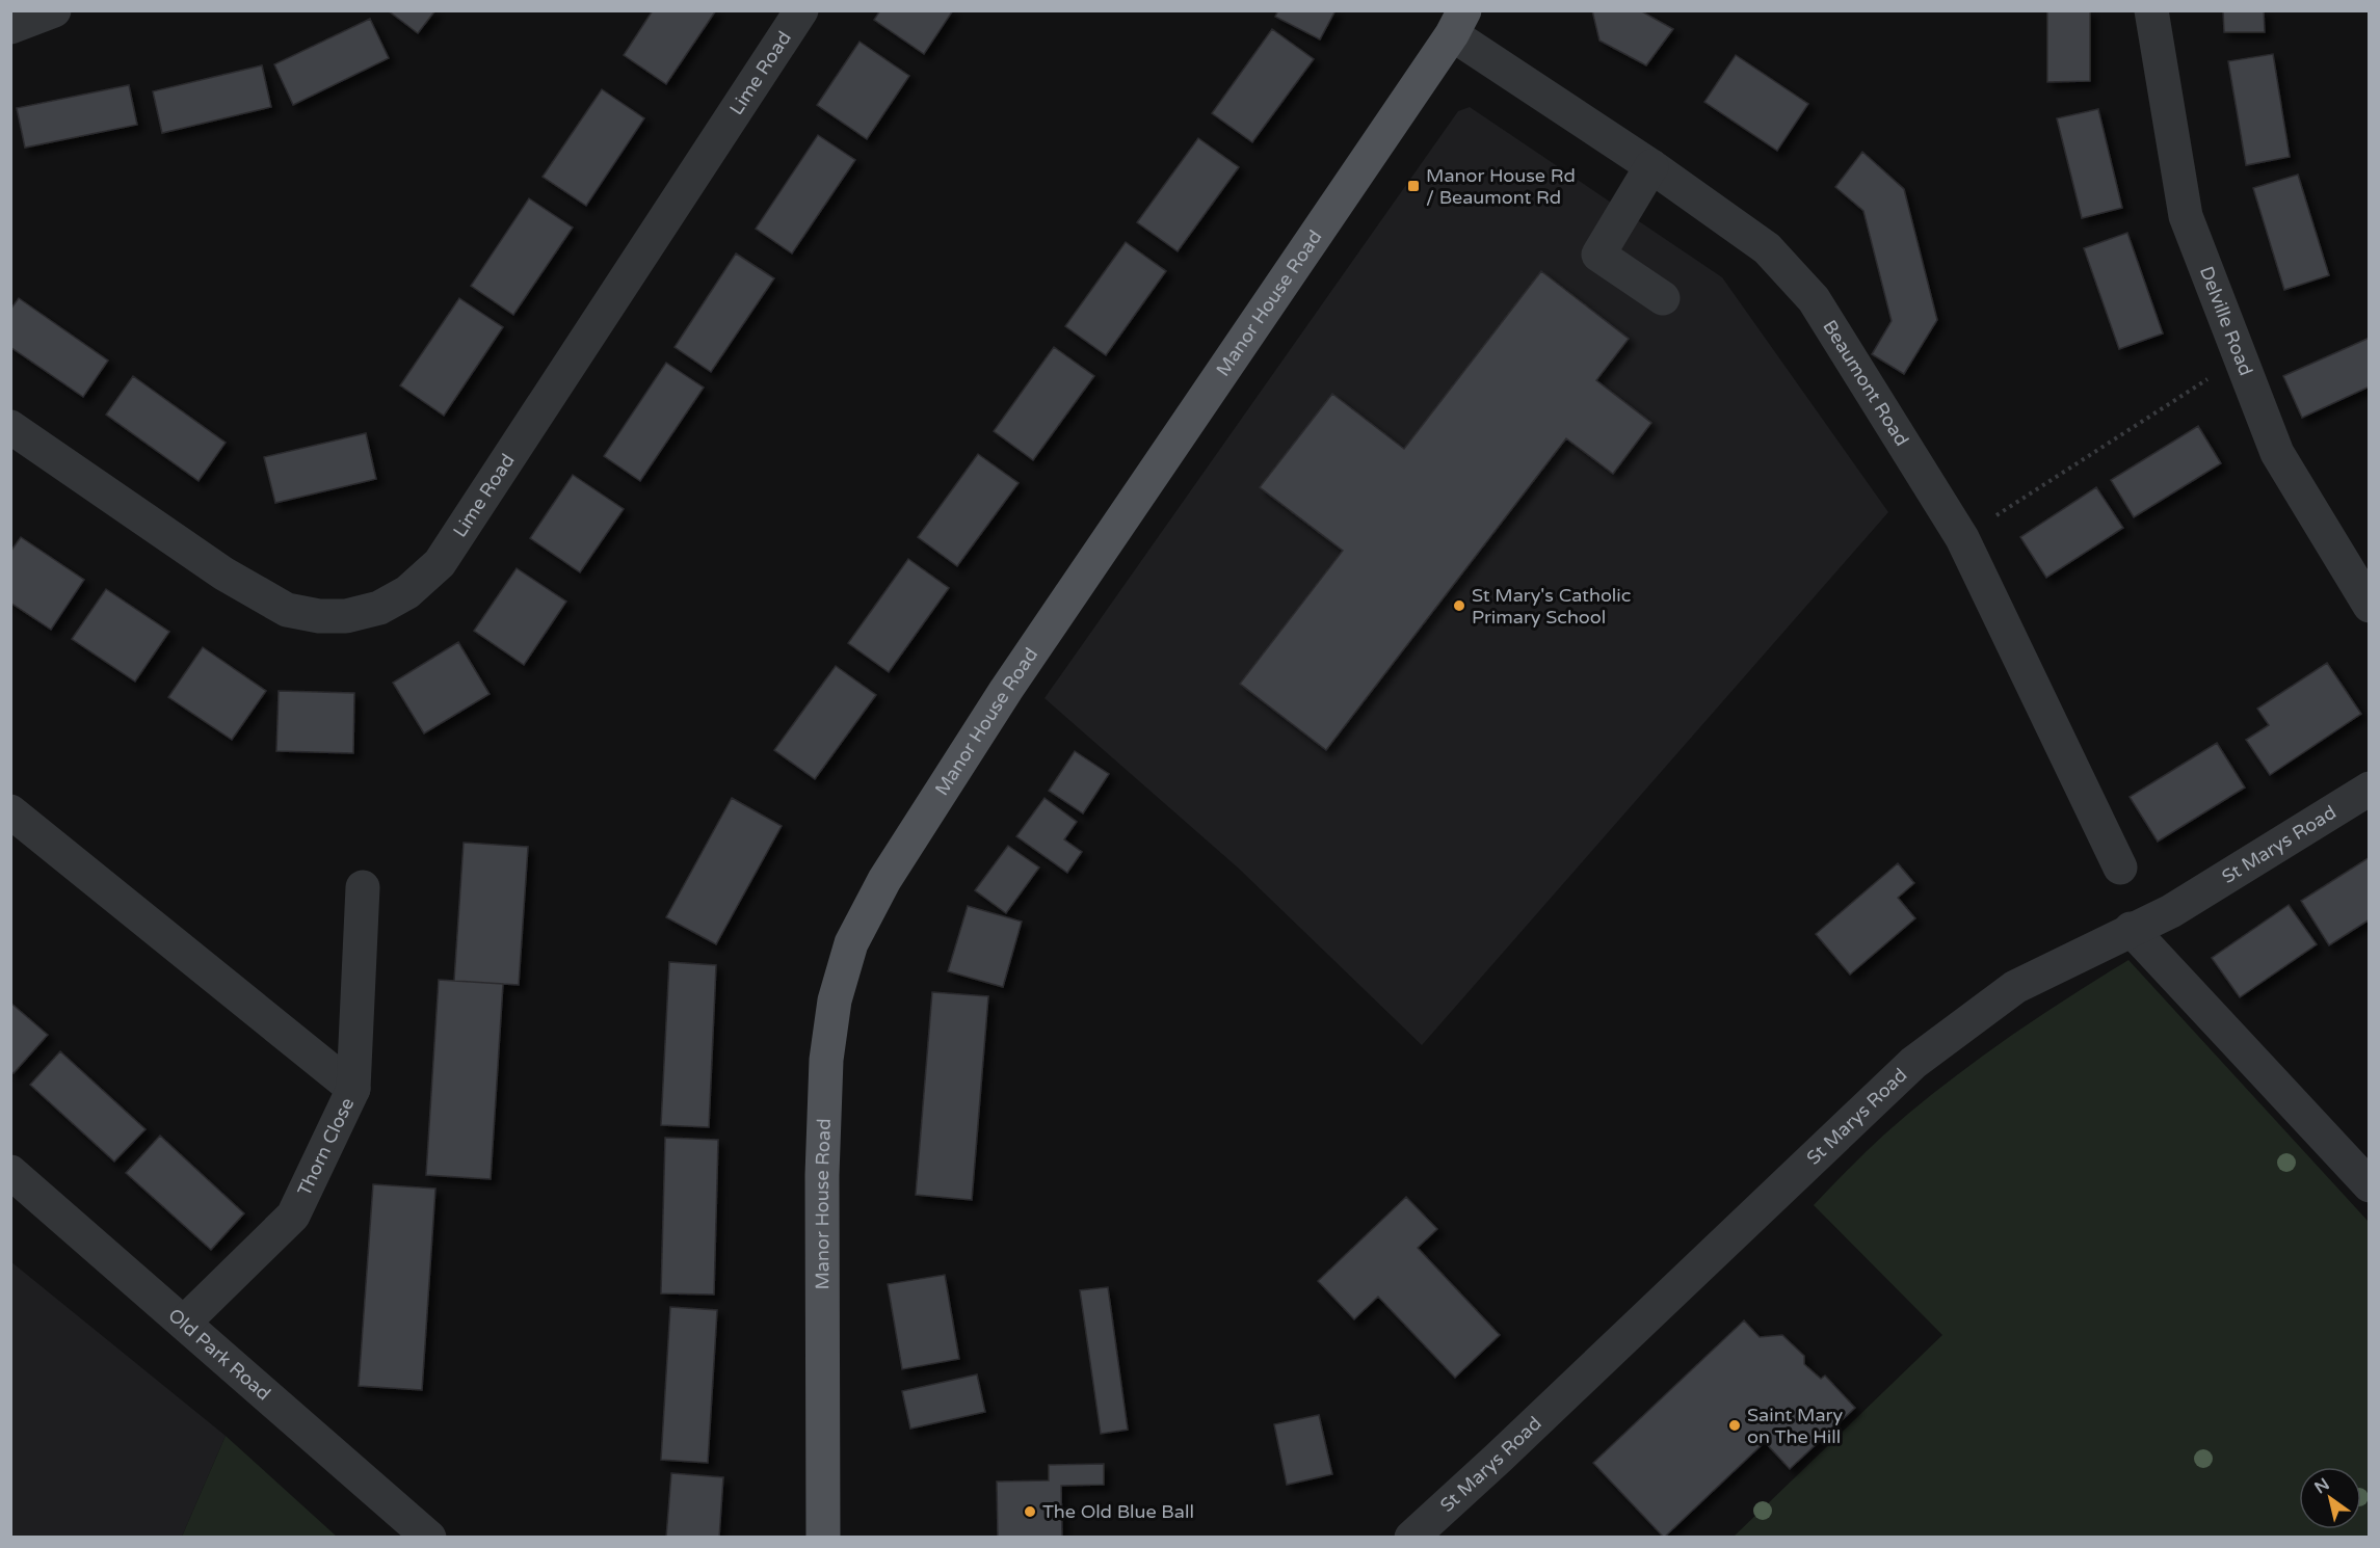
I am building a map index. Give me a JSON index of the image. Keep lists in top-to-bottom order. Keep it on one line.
{"streets":{"main road":["Manor House Road"],"street":["Lime Road","Delville Road","Beaumont Road","St Marys Road","Thorn Close","Old Park Road"]},"crossings":[["Manor House Road","Beaumont Road"],["Thorn Close","Old Park Road"]],"places":{"transit":["Manor House Rd / Beaumont Rd"],"other":["St Mary's Catholic Primary School","Saint Mary on The Hill","The Old Blue Ball"]},"north":"top left"}
